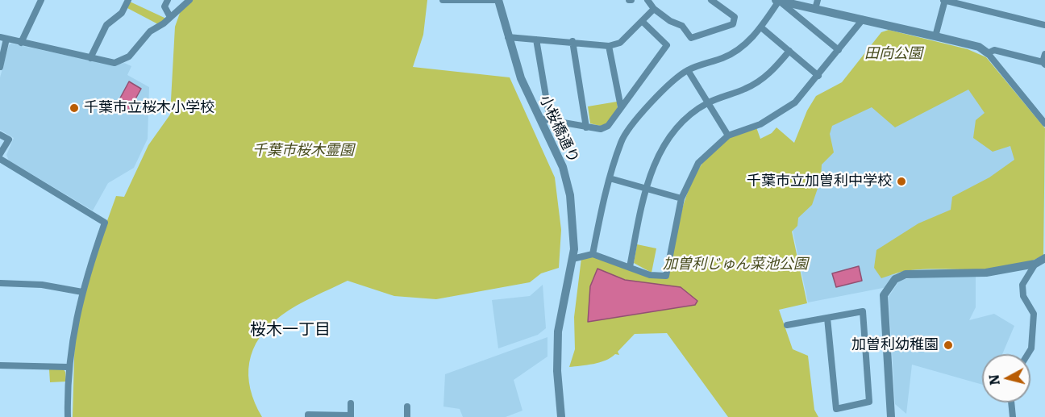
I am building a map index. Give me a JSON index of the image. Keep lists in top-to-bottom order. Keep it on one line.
{"streets":{"street":["小桜橋通り"]},"districts":["桜木一丁目"],"parks":["田向公園","千葉市桜木霊園","加曽利じゅん菜池公園"],"places":["千葉市立桜木小学校","千葉市立加曽利中学校","加曽利幼稚園"],"north":"left"}
